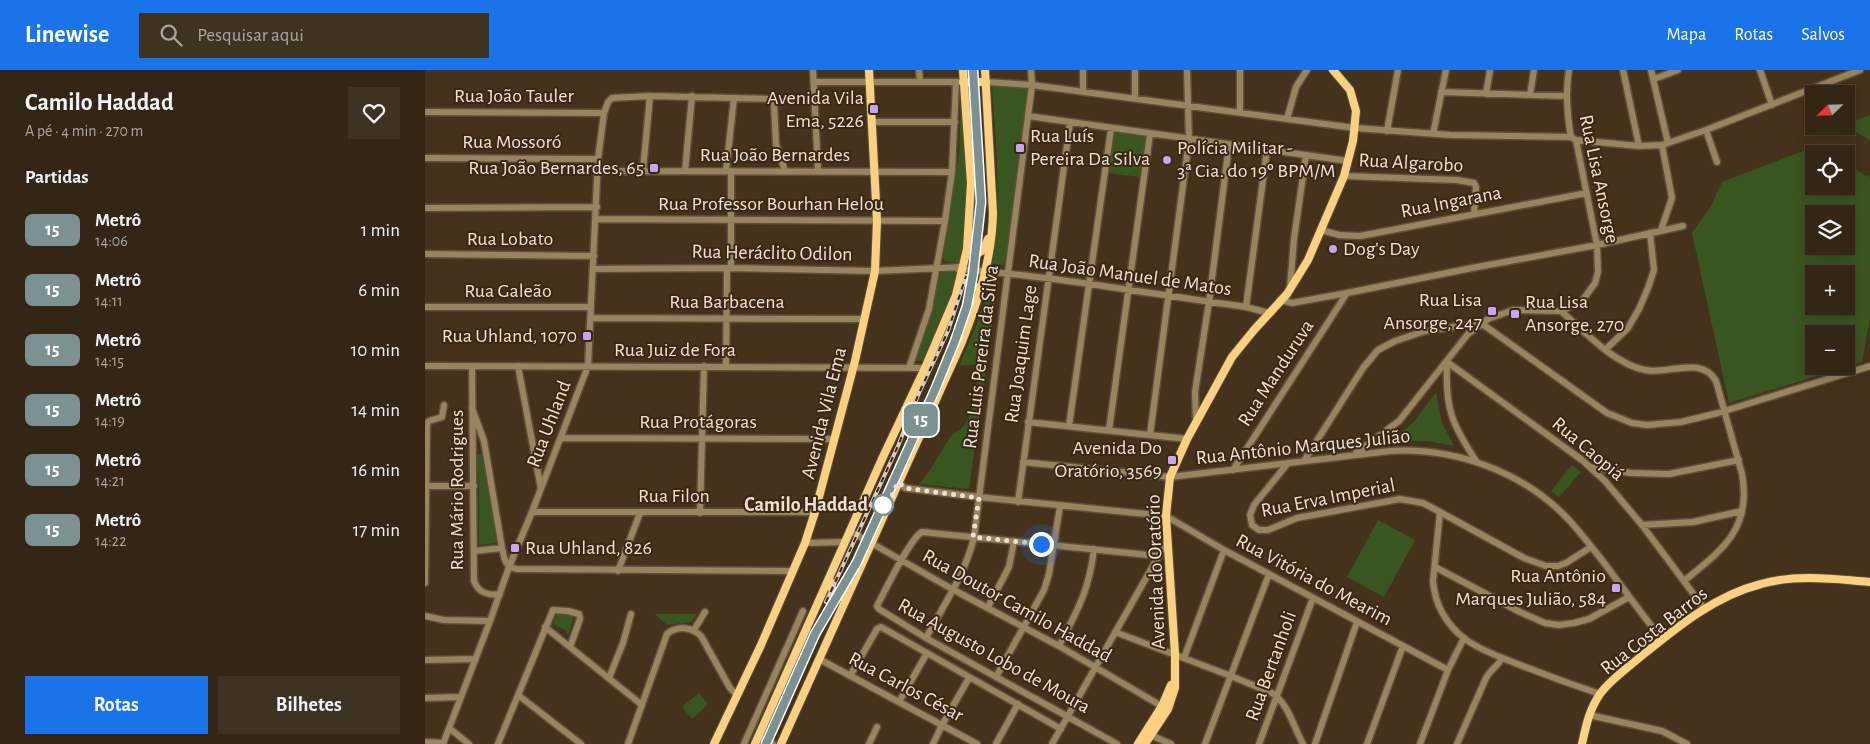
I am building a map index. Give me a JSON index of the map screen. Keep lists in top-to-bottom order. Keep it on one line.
{"streets":{"main road":["Avenida Vila Ema","Avenida do Oratório","Rua Costa Barros"],"street":["Rua João Tauler","Rua Mossoró","Rua João Bernardes","Rua Algarobo","Rua Lisa Ansorge","Rua Ingarana","Rua Professor Bourhan Helou","Rua Lobato","Rua Heráclito Odilon","Rua João Manuel de Matos","Rua Galeão","Rua Barbacena","Rua Juiz de Fora","Rua Joaquim Lage","Rua Luis Pereira da Silva","Rua Manduruva","Rua Protágoras","Rua Uhland","Rua Antônio Marques Julião","Rua Caopiá","Rua Mário Rodrigues","Rua Filon","Rua Erva Imperial","Rua Vitória do Mearim","Rua Doutor Camilo Haddad","Rua Augusto Lobo de Moura","Rua Bertanholi","Rua Carlos César"]},"crossings":[["Rua João Tauler","Rua Uhland"],["Rua Mossoró","Rua Uhland"],["Rua João Bernardes","Avenida Vila Ema"],["Rua João Bernardes","Rua Uhland"],["Rua Algarobo","Rua Ingarana"],["Rua Algarobo","Avenida do Oratório"],["Rua Lisa Ansorge","Rua Ingarana"],["Rua Ingarana","Avenida do Oratório"],["Rua Professor Bourhan Helou","Avenida Vila Ema"],["Rua Professor Bourhan Helou","Rua Uhland"],["Rua Lobato","Rua Uhland"],["Rua Heráclito Odilon","Rua João Manuel de Matos"],["Rua Heráclito Odilon","Avenida Vila Ema"],["Rua Heráclito Odilon","Rua Uhland"],["Rua João Manuel de Matos","Rua Joaquim Lage"],["Rua João Manuel de Matos","Rua Luis Pereira da Silva"],["Rua João Manuel de Matos","Avenida do Oratório"],["Rua Galeão","Rua Uhland"],["Rua Barbacena","Avenida Vila Ema"],["Rua Barbacena","Rua Uhland"],["Rua Juiz de Fora","Avenida Vila Ema"],["Rua Juiz de Fora","Rua Uhland"],["Rua Juiz de Fora","Rua Mário Rodrigues"],["Rua Joaquim Lage","Rua Antônio Marques Julião"],["Rua Luis Pereira da Silva","Rua Doutor Camilo Haddad"],["Rua Luis Pereira da Silva","Rua Augusto Lobo de Moura"],["Rua Manduruva","Rua Antônio Marques Julião"],["Avenida Vila Ema","Rua Protágoras"],["Avenida Vila Ema","Rua Filon"],["Rua Protágoras","Rua Uhland"],["Rua Uhland","Rua Mário Rodrigues"],["Rua Uhland","Rua Filon"],["Rua Antônio Marques Julião","Rua Erva Imperial"],["Rua Antônio Marques Julião","Avenida do Oratório"],["Rua Antônio Marques Julião","Rua Costa Barros"],["Rua Caopiá","Rua Costa Barros"],["Avenida do Oratório","Rua Vitória do Mearim"],["Avenida do Oratório","Rua Doutor Camilo Haddad"],["Rua Vitória do Mearim","Rua Bertanholi"],["Rua Doutor Camilo Haddad","Rua Augusto Lobo de Moura"]],"places":{"transit":["Avenida Vila Ema, 5226","Rua Luís Pereira Da Silva","Rua João Bernardes, 65","Rua Lisa Ansorge, 247","Rua Lisa Ansorge, 270","Rua Uhland, 1070","Avenida Do Oratório, 3569","Rua Uhland, 826","Rua Antônio Marques Julião, 584"],"other":["Polícia Militar - 3ª Cia. do 19º BPM/M","Dog's Day","Camilo Haddad"]},"lines":["metro line 15"],"north":"bottom left","page":{"header":"Linewise","search":"Pesquisar aqui","nav":["Mapa","Rotas","Salvos"],"heading":[["Camilo Haddad","A pé · 4 min · 270 m"],"Partidas"],"on_map":"15","map_buttons":["+","−"],"list":[{"mark":"15","name":"Metrô","note":"14:06","value":"1 min"},{"mark":"15","name":"Metrô","note":"14:11","value":"6 min"},{"mark":"15","name":"Metrô","note":"14:15","value":"10 min"},{"mark":"15","name":"Metrô","note":"14:19","value":"14 min"},{"mark":"15","name":"Metrô","note":"14:21","value":"16 min"},{"mark":"15","name":"Metrô","note":"14:22","value":"17 min"}],"buttons":["Rotas","Bilhetes"]}}
